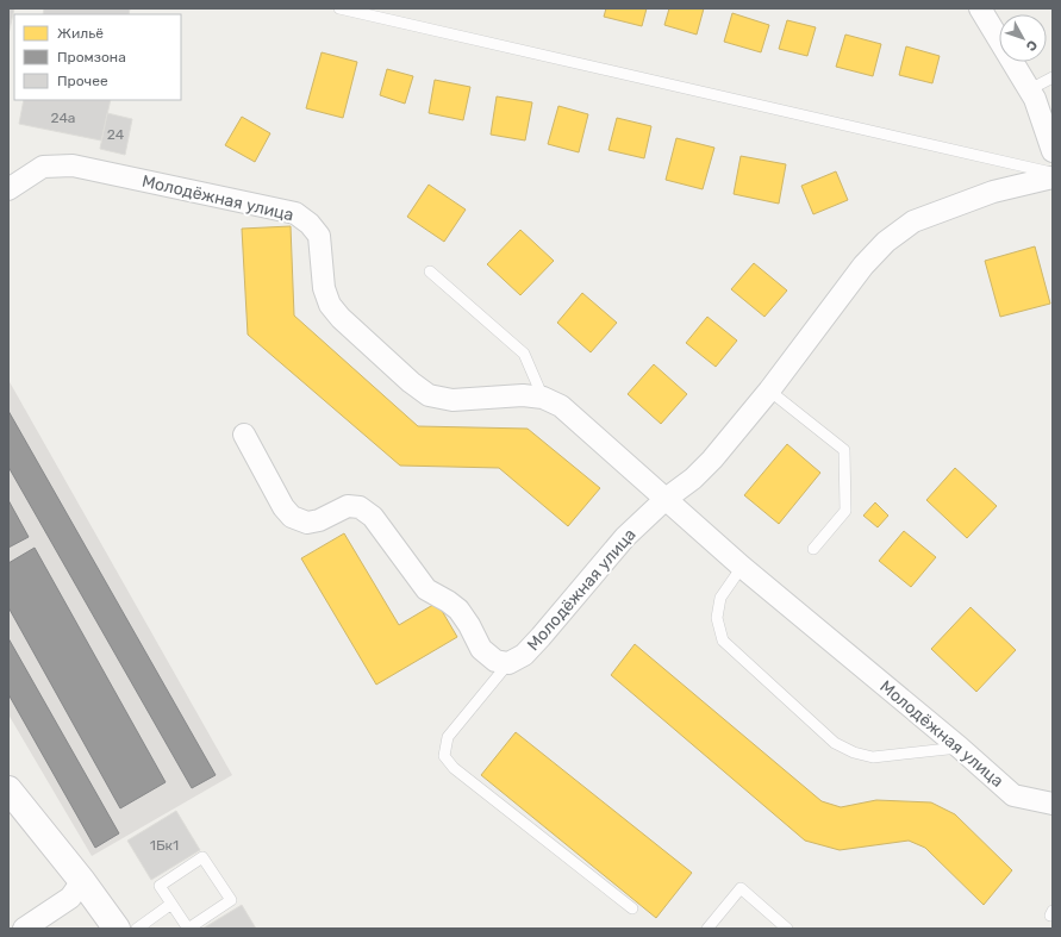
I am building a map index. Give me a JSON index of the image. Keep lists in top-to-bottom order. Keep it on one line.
{"streets":{"street":["Молодёжная улица"]},"house_numbers":["24а","24","1Бк1"],"legend":["Жильё","Промзона","Прочее"],"north":"bottom right"}
